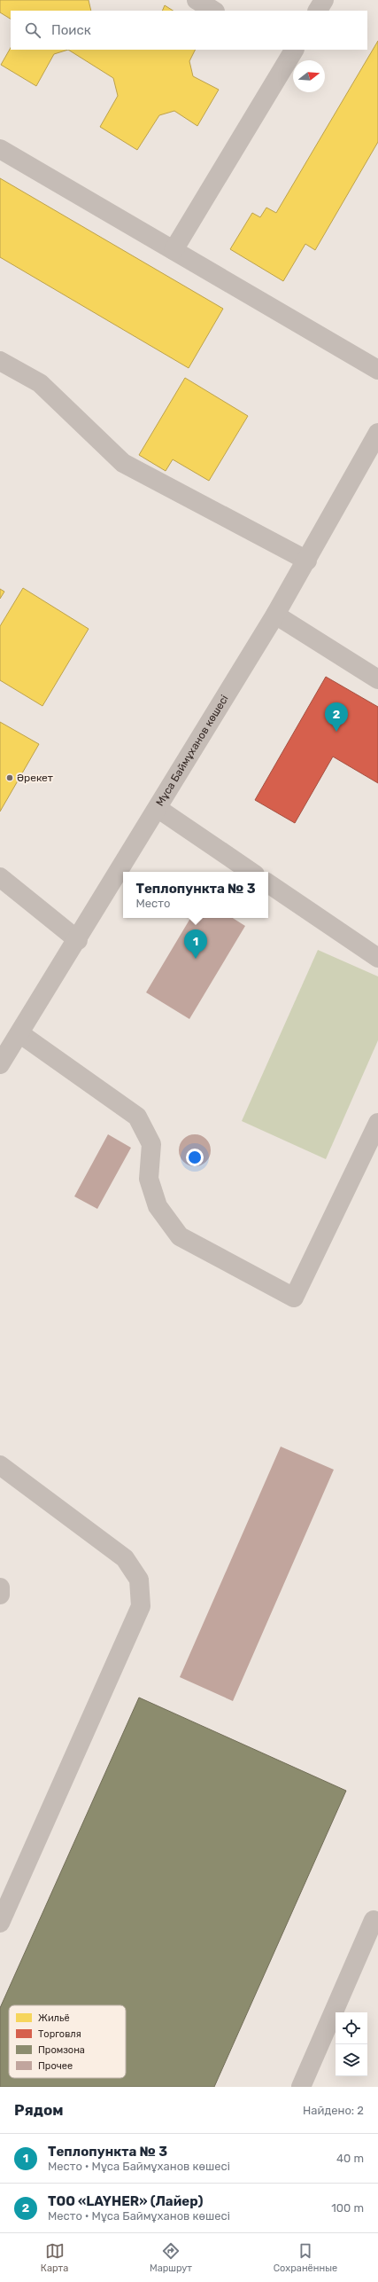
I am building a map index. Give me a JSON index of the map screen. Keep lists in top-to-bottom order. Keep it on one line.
{"streets":{"street":["Мұса Баймұханов көшесі"]},"places":["Әрекет"],"legend":["Жильё","Торговля","Промзона","Прочее"],"north":"right","page":{"search":"Поиск","pins":["2","1"],"popup":["Теплопункта № 3","Место"],"heading":["Рядом","Найдено: 2"],"list":[{"mark":"1","name":"Теплопункта № 3","note":"Место · Мұса Баймұханов көшесі","value":"40 m"},{"mark":"2","name":"ТОО «LAYHER» (Лайер)","note":"Место · Мұса Баймұханов көшесі","value":"100 m"}],"nav":["Карта","Маршрут","Сохранённые"]}}
